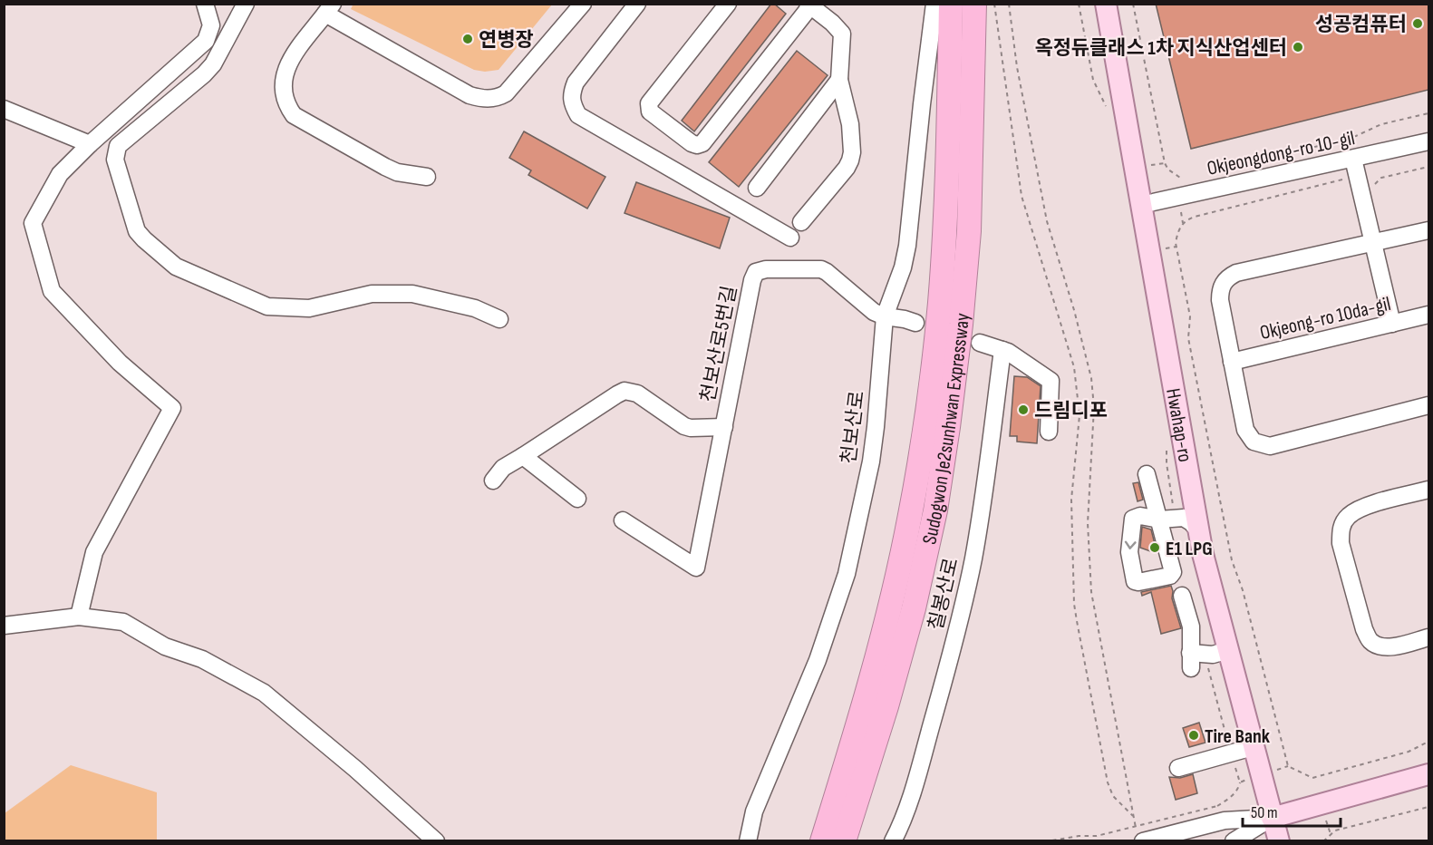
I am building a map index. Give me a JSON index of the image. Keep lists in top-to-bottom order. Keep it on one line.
{"streets":{"highway":["Sudogwon Je2sunhwan Expressway"],"main road":["Hwahap-ro"],"street":["Okjeongdong-ro 10-gil","Okjeong-ro 10da-gil","천보산로5번길","천보산로","칠봉산로"]},"crossings":[["Okjeongdong-ro 10-gil","Hwahap-ro"],["천보산로5번길","천보산로"]],"places":["성공컴퓨터","연병장","옥정듀클래스 1차 지식산업센터","드림디포","E1 LPG","Tire Bank"],"scale_bar":"50 m"}
